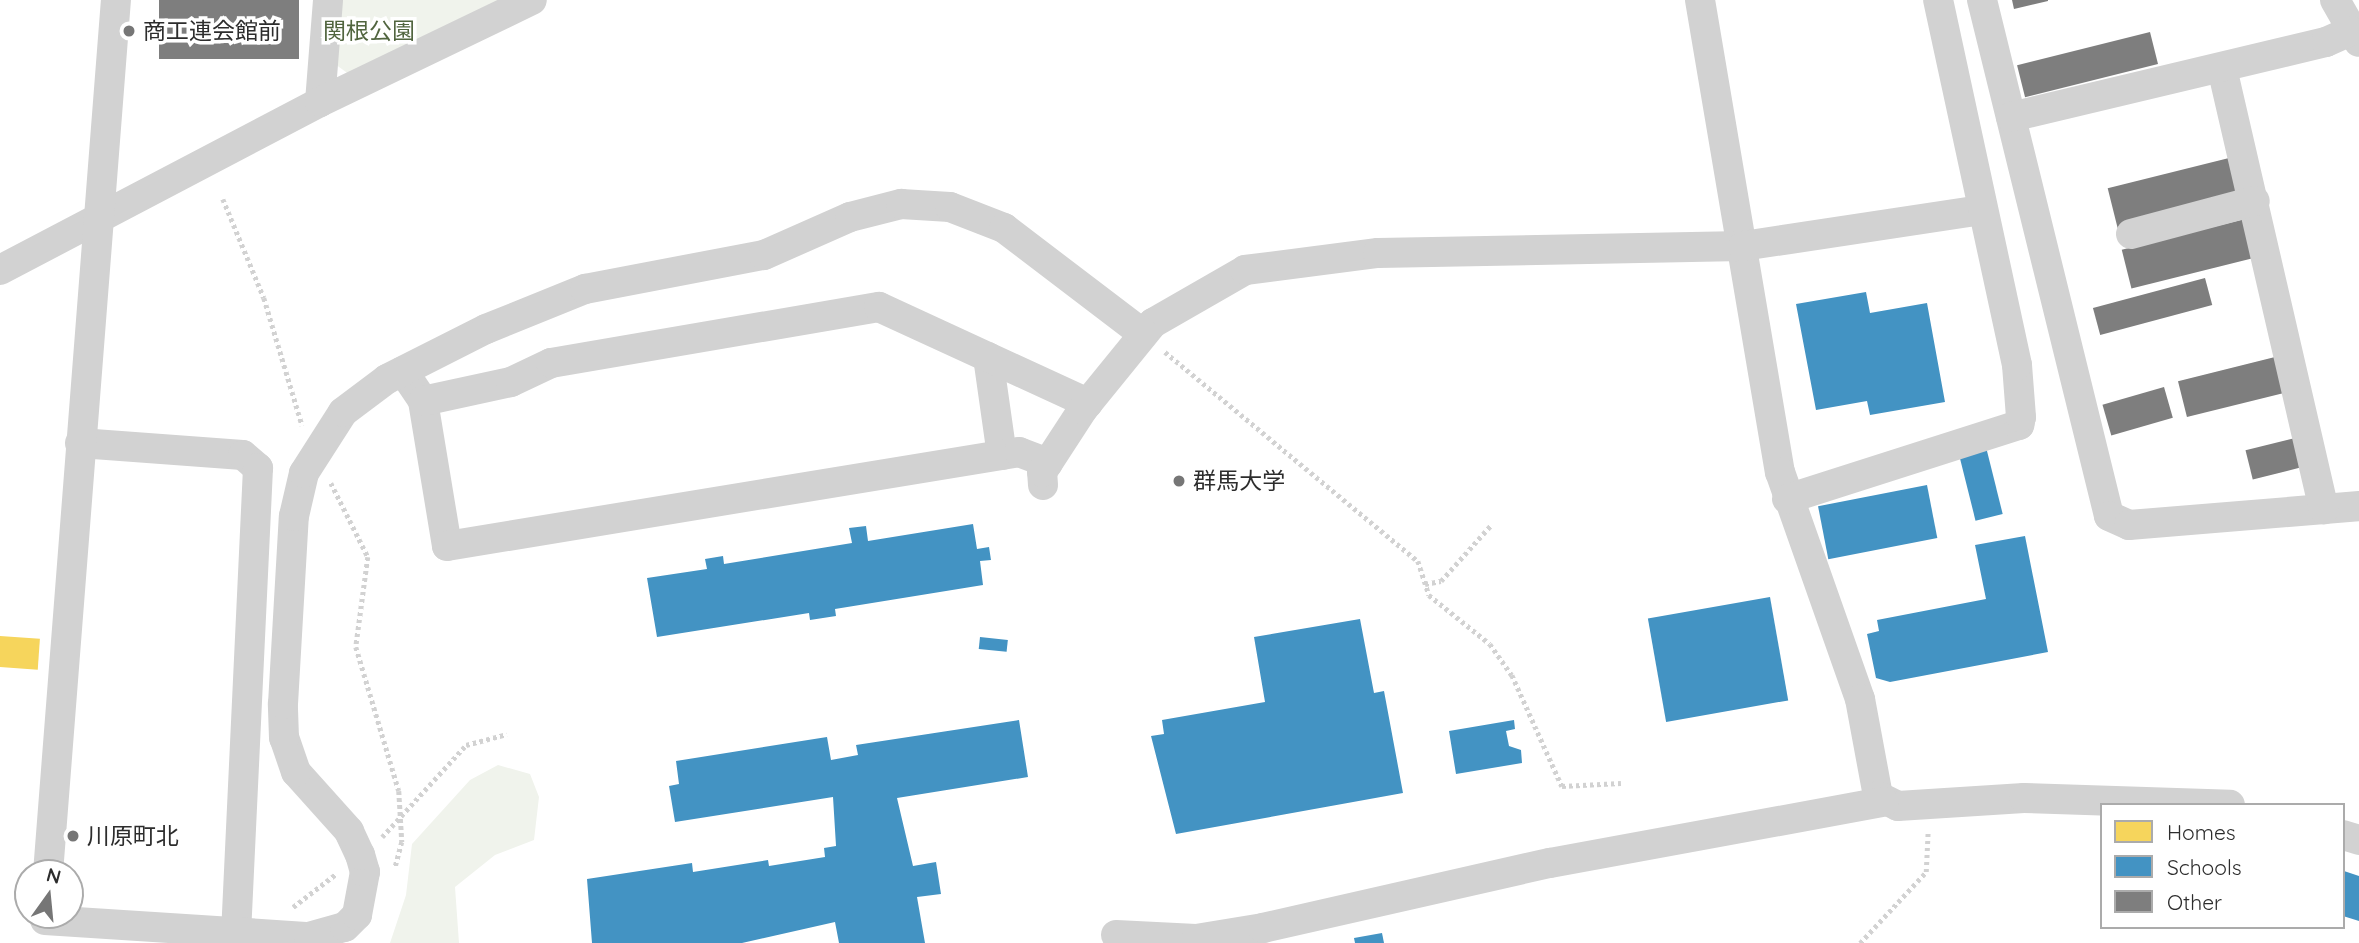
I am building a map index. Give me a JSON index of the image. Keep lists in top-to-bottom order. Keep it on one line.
{"parks":["関根公園"],"places":["商工連会館前","群馬大学","川原町北"],"legend":["Homes","Schools","Other"],"north":"top"}
